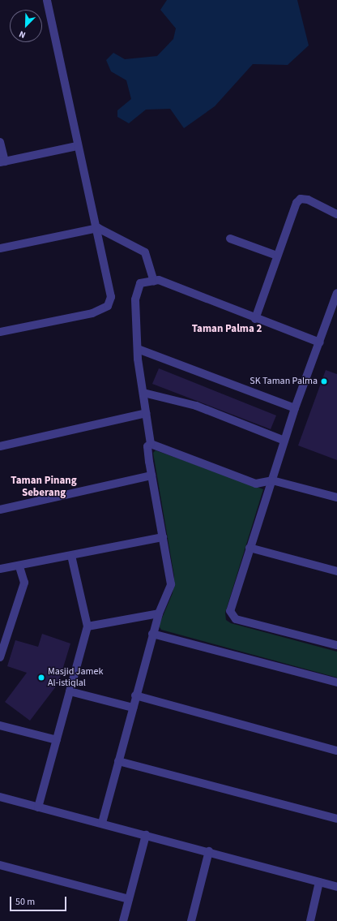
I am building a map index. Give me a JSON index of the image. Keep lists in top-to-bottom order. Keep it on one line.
{"districts":["Taman Palma 2","Taman Pinang Seberang"],"places":["SK Taman Palma","Masjid Jamek Al-istiqlal"],"scale_bar":"50 m","north":"bottom left"}
